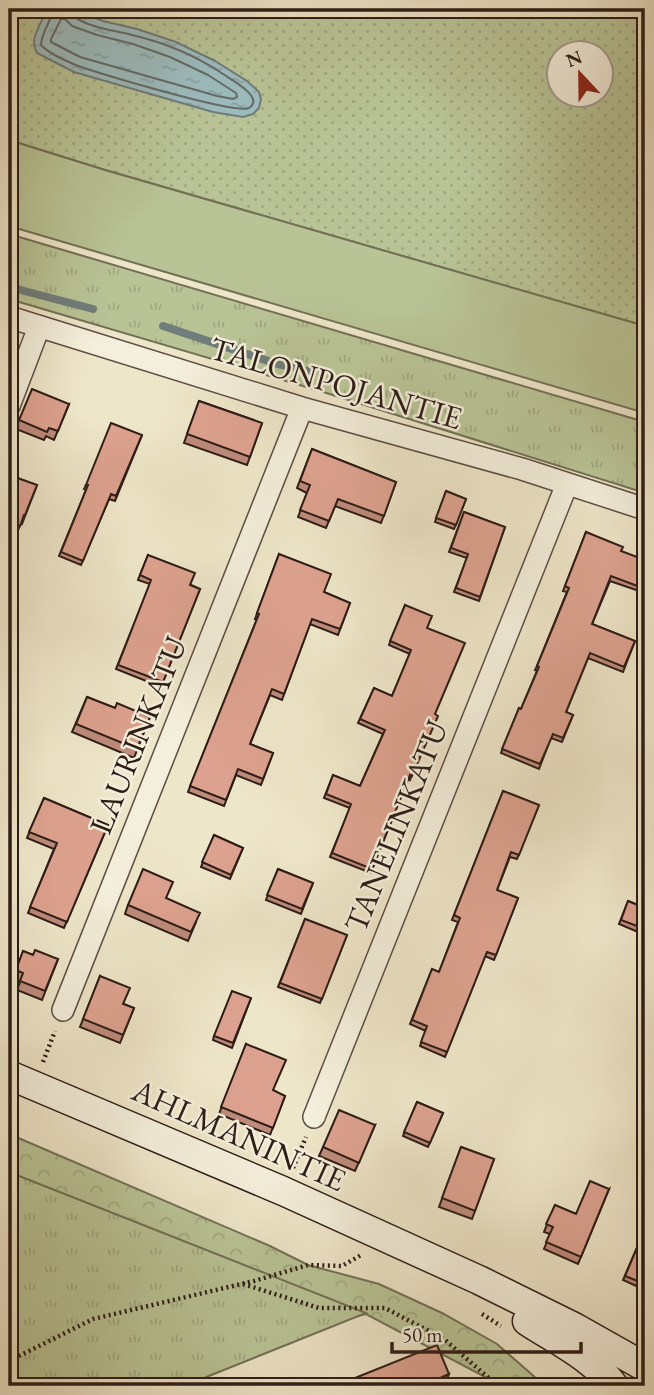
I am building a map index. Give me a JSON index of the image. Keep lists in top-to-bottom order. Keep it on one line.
{"streets":{"main road":["AHLMANINTIE"],"street":["TALONPOJANTIE","LAURINKATU","TANELINKATU"]},"crossings":[["TALONPOJANTIE","LAURINKATU"],["TALONPOJANTIE","TANELINKATU"]],"scale_bar":"50 m","north":"top"}
